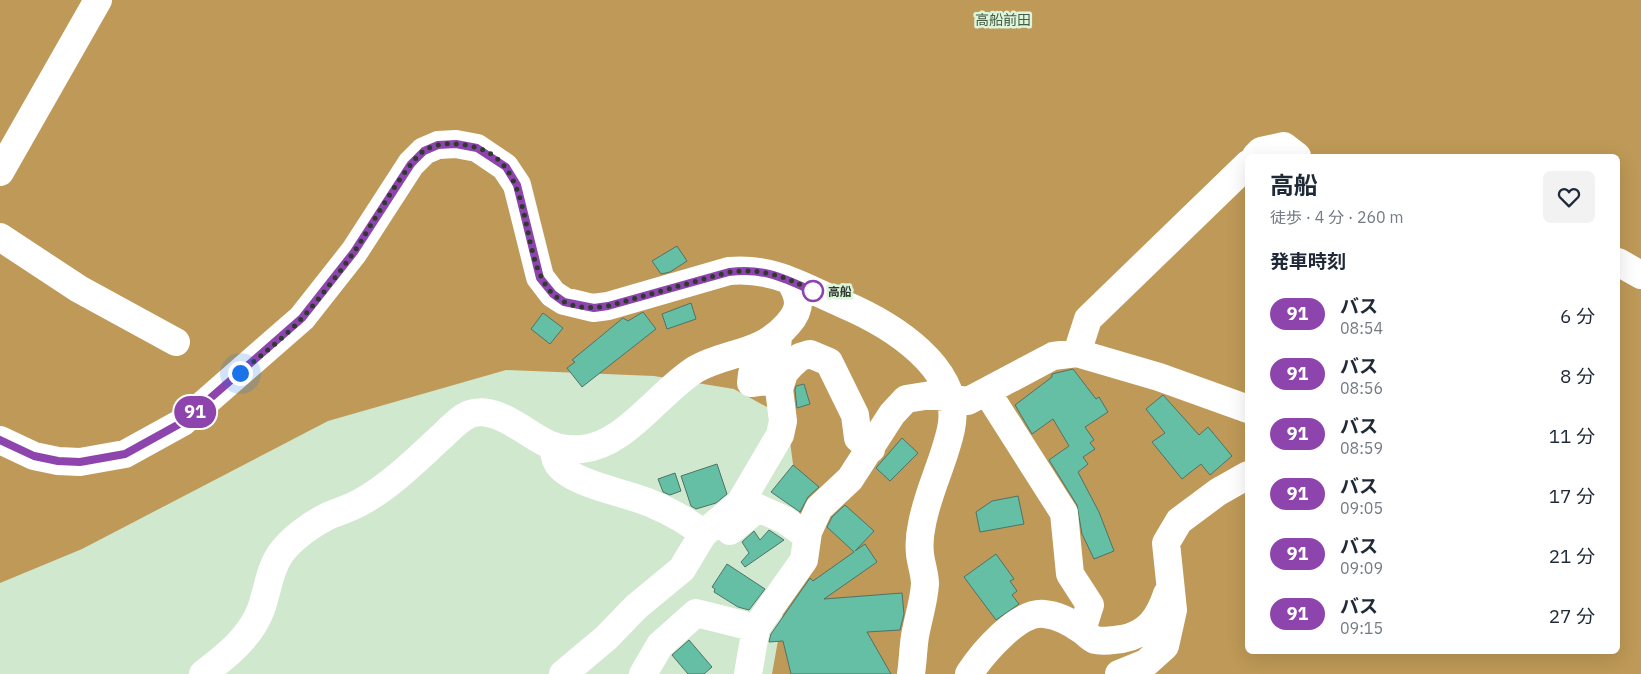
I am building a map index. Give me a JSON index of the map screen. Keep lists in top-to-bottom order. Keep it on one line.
{"districts":["高船前田"],"places":["高船"],"lines":["bus line 91"],"page":{"on_map":"91","heading":[["高船","徒歩 · 4 分 · 260 m"],"発車時刻"],"list":[{"mark":"91","name":"バス","note":"08:54","value":"6 分"},{"mark":"91","name":"バス","note":"08:56","value":"8 分"},{"mark":"91","name":"バス","note":"08:59","value":"11 分"},{"mark":"91","name":"バス","note":"09:05","value":"17 分"},{"mark":"91","name":"バス","note":"09:09","value":"21 分"},{"mark":"91","name":"バス","note":"09:15","value":"27 分"}]}}
